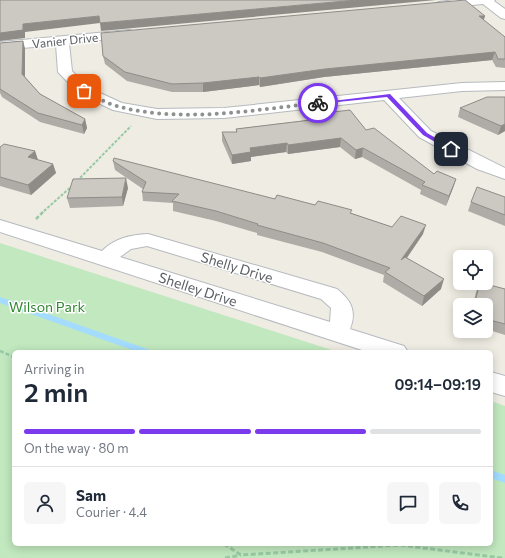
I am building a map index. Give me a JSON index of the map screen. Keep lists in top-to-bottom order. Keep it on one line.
{"streets":{"street":["Vanier Drive","Shelly Drive","Shelley Drive"]},"crossings":[["Shelly Drive","Shelley Drive"]],"parks":["Wilson Park"],"page":{"heading":["2 min","Arriving in","09:14–09:19"],"panel":["Sam","Courier · 4.4"],"bar":"On the way · 80 m"}}
